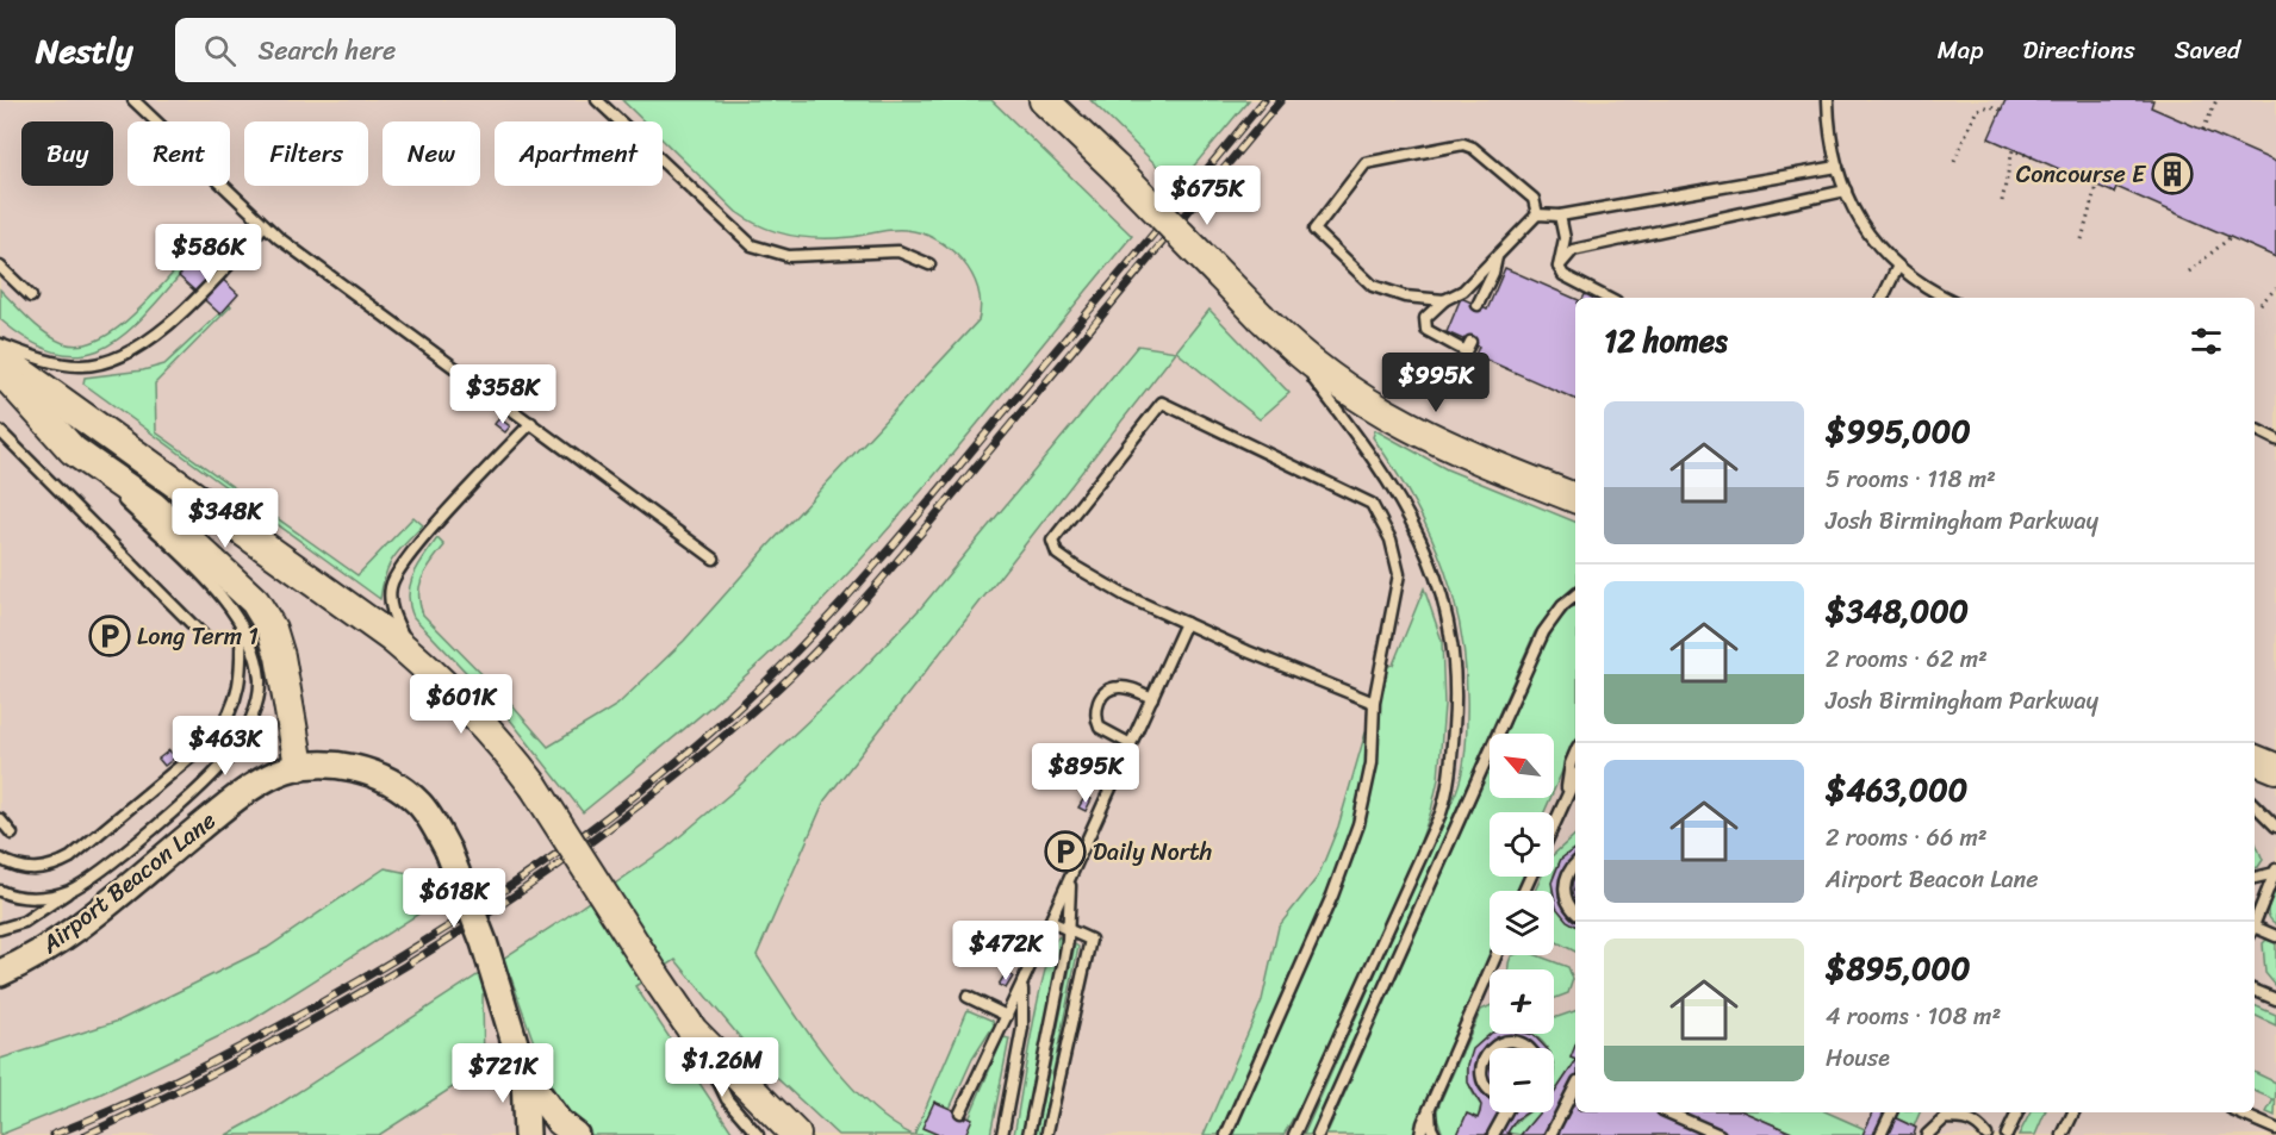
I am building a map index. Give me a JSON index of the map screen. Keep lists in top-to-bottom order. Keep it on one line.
{"streets":{"street":["Airport Beacon Lane"]},"places":{"building":["Concourse E"],"parking":["Long Term 1","Daily North"]},"north":"top left","page":{"header":"Nestly","search":"Search here","nav":["Map","Directions","Saved"],"chip":["Buy","Rent","Filters","New","Apartment"],"price":["$675K","$586K","$995K","$358K","$348K","$601K","$463K","$895K","$618K","$472K","$1.26M","$721K"],"heading":"12 homes","list":[{"name":"$995,000","note":"5 rooms · 118 m² · Josh Birmingham Parkway"},{"name":"$348,000","note":"2 rooms · 62 m² · Josh Birmingham Parkway"},{"name":"$463,000","note":"2 rooms · 66 m² · Airport Beacon Lane"},{"name":"$895,000","note":"4 rooms · 108 m² · House"}],"map_buttons":["+","−"]}}
